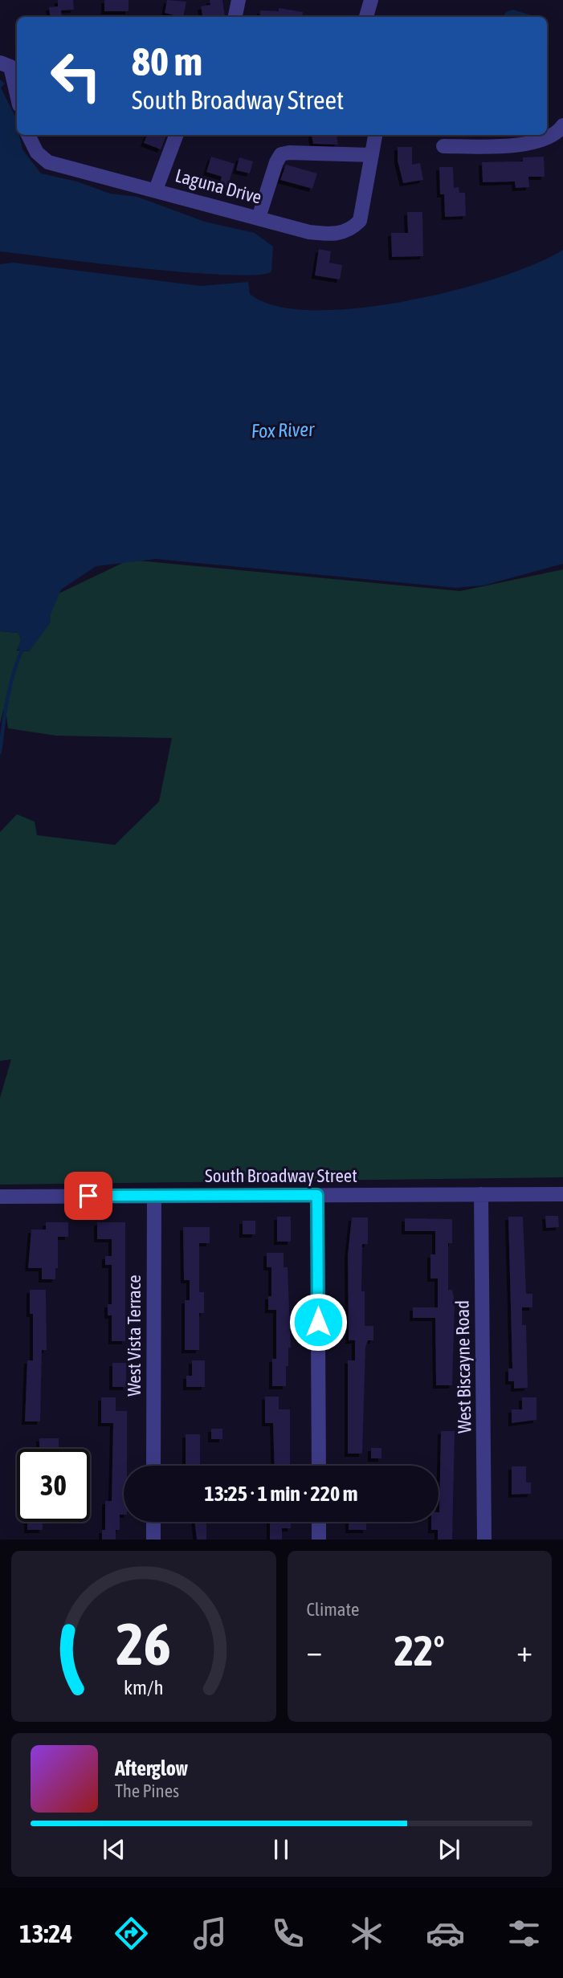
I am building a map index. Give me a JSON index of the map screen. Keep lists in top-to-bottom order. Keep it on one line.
{"streets":{"street":["Laguna Drive","South Broadway Street","West Vista Terrace","West Biscayne Road"]},"crossings":[["South Broadway Street","West Vista Terrace"],["South Broadway Street","West Biscayne Road"]],"water":["Fox River"],"page":{"turn":["80 m","South Broadway Street"],"limit":"30","trip":"13:25 · 1 min · 220 m","tile":"Climate","heat":["−","22°","+"],"song":["Afterglow","The Pines"],"tabs":"13:24","gauge":["26","km/h"]}}
